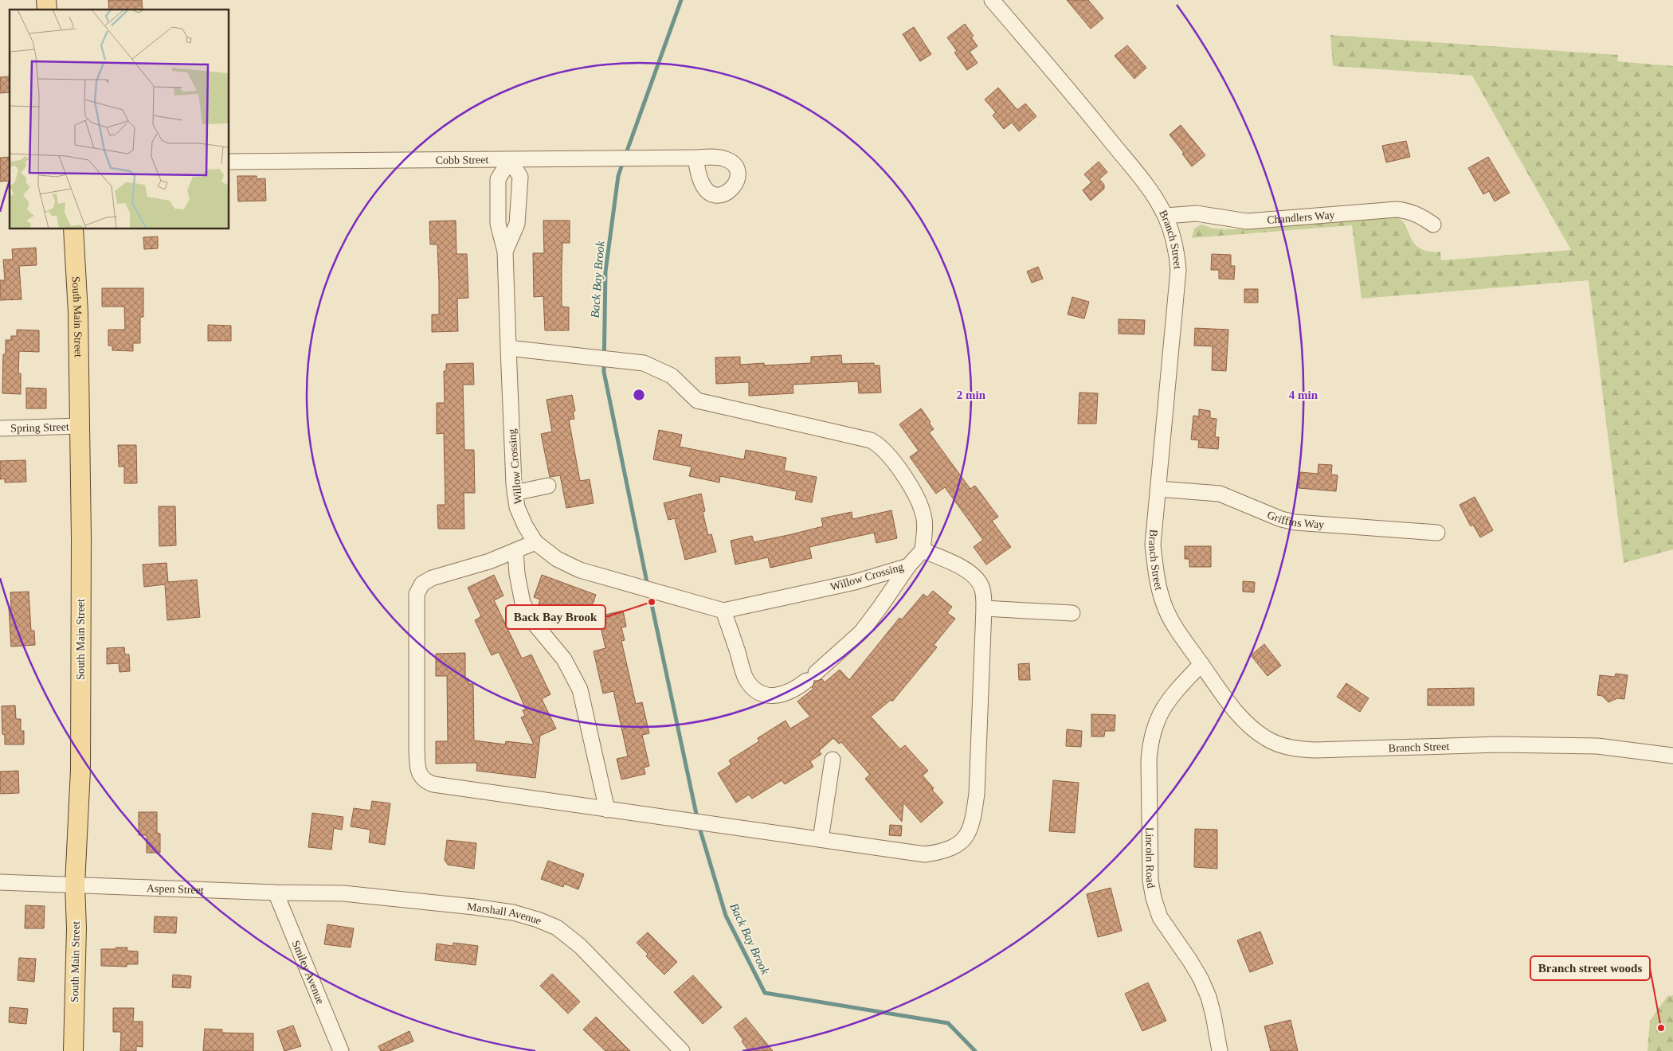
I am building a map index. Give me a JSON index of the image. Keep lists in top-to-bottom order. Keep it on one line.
{"streets":{"main road":["South Main Street"],"street":["Cobb Street","Chandlers Way","Branch Street","Spring Street","Willow Crossing","Griffins Way","Lincoln Road","Aspen Street","Marshall Avenue","Smiley Avenue"]},"crossings":[["Cobb Street","Willow Crossing"],["Chandlers Way","Branch Street"],["Branch Street","Griffins Way"],["Branch Street","Lincoln Road"],["South Main Street","Spring Street"],["South Main Street","Aspen Street"],["Aspen Street","Marshall Avenue"],["Aspen Street","Smiley Avenue"],["Marshall Avenue","Smiley Avenue"]],"water":["Back Bay Brook"],"places":["Back Bay Brook","Branch street woods"],"rings":["2 min","4 min"]}
